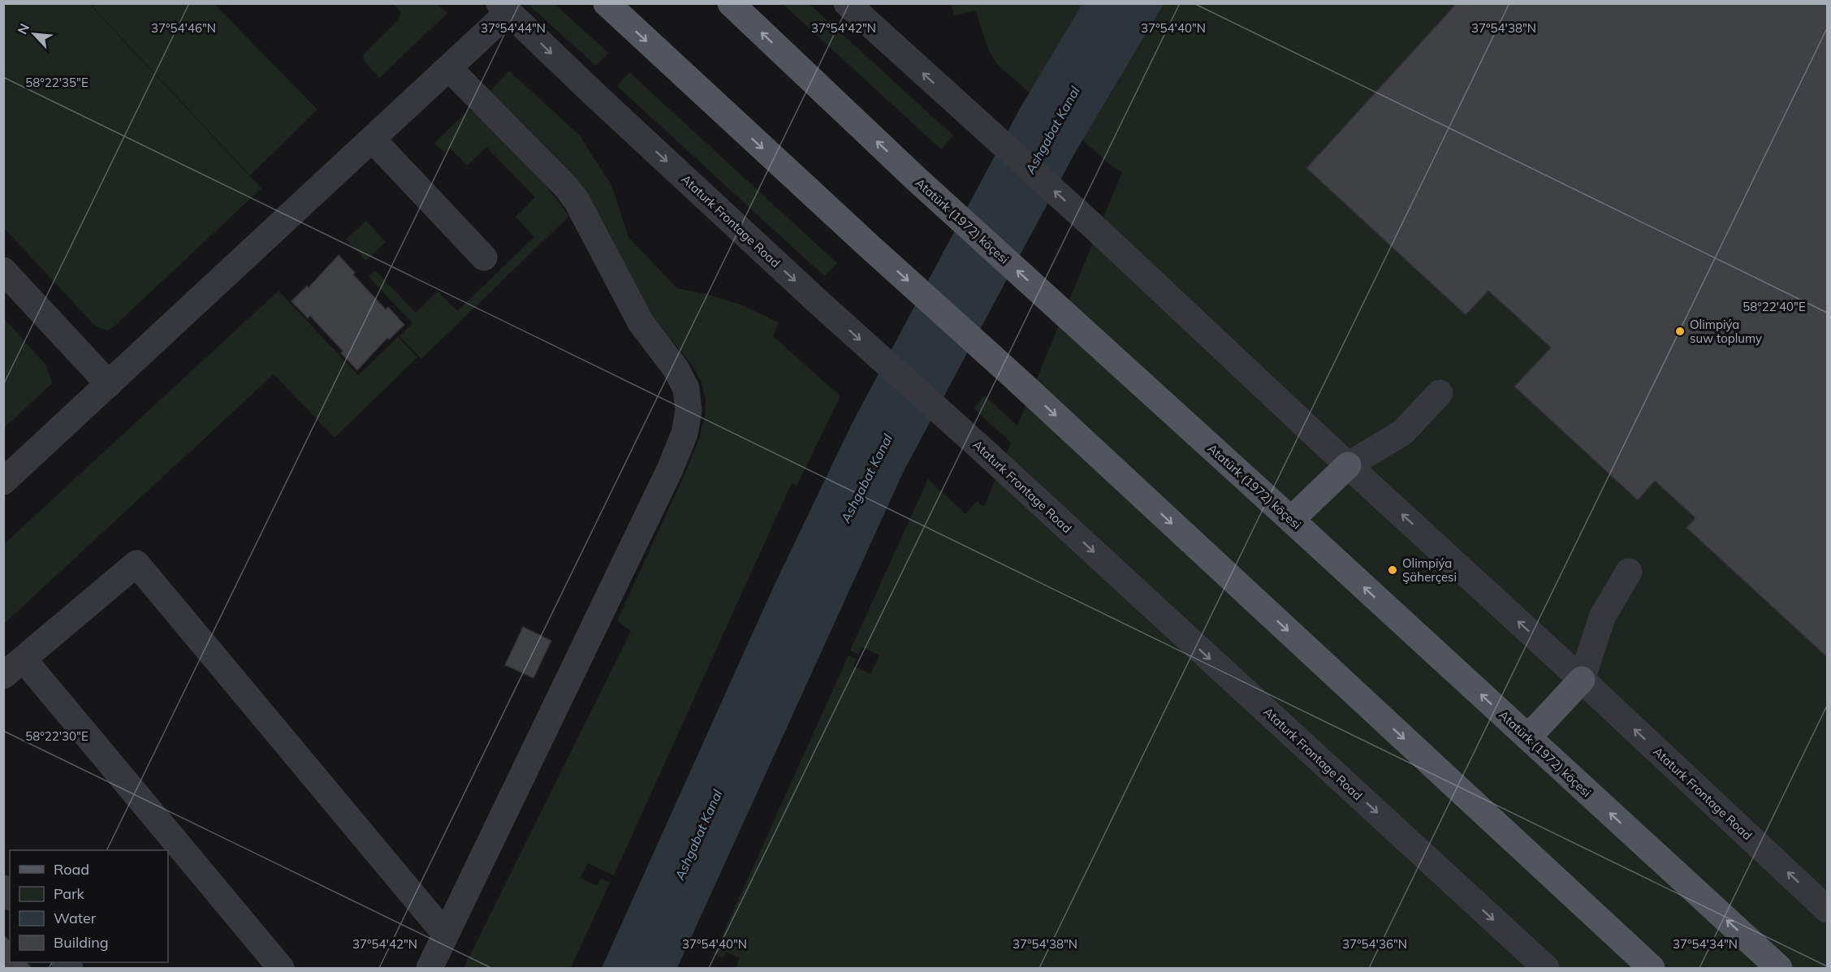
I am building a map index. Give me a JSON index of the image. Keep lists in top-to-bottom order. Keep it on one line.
{"streets":{"main road":["Atatürk (1972) köçesi"],"street":["Ataturk Frontage Road"]},"water":["Ashgabat Kanal"],"places":["Olimpiýa suw toplumy","Olimpiýa Şäherçesi"],"legend":["Road","Park","Water","Building"],"north":"top left","coordinates":["37°54'46\"N","37°54'44\"N","37°54'42\"N","37°54'40\"N","37°54'38\"N","58°22'35\"E","58°22'40\"E","58°22'30\"E","37°54'36\"N","37°54'34\"N"]}
